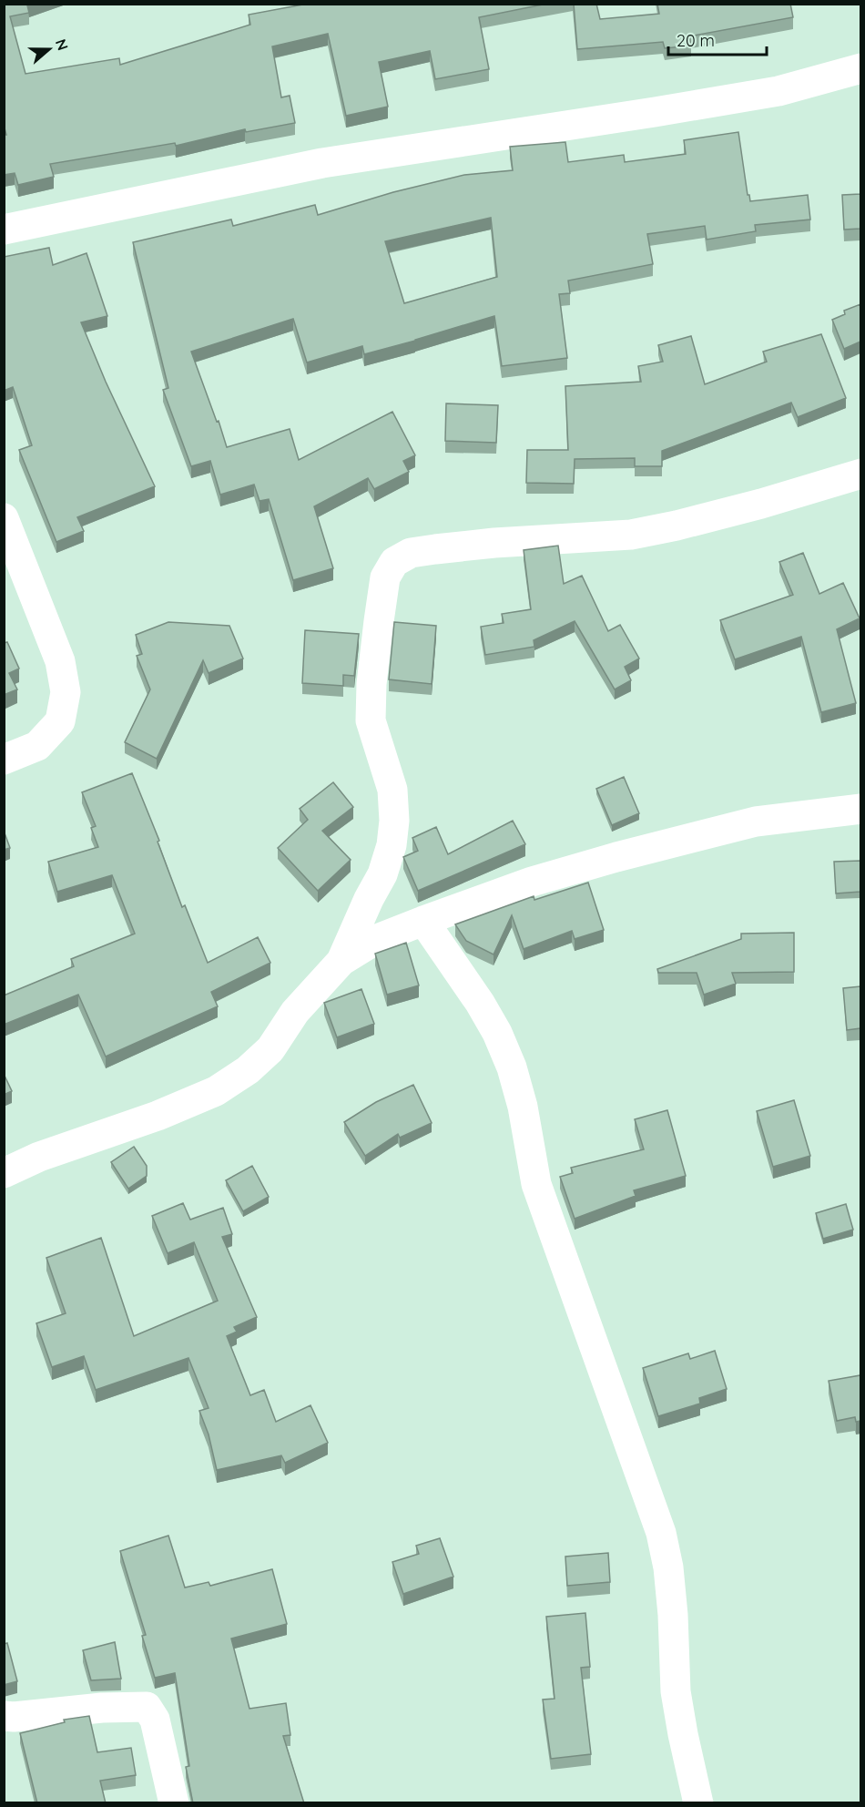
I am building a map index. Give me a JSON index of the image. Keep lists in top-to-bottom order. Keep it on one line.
{"scale_bar":"20 m","north":"right"}
